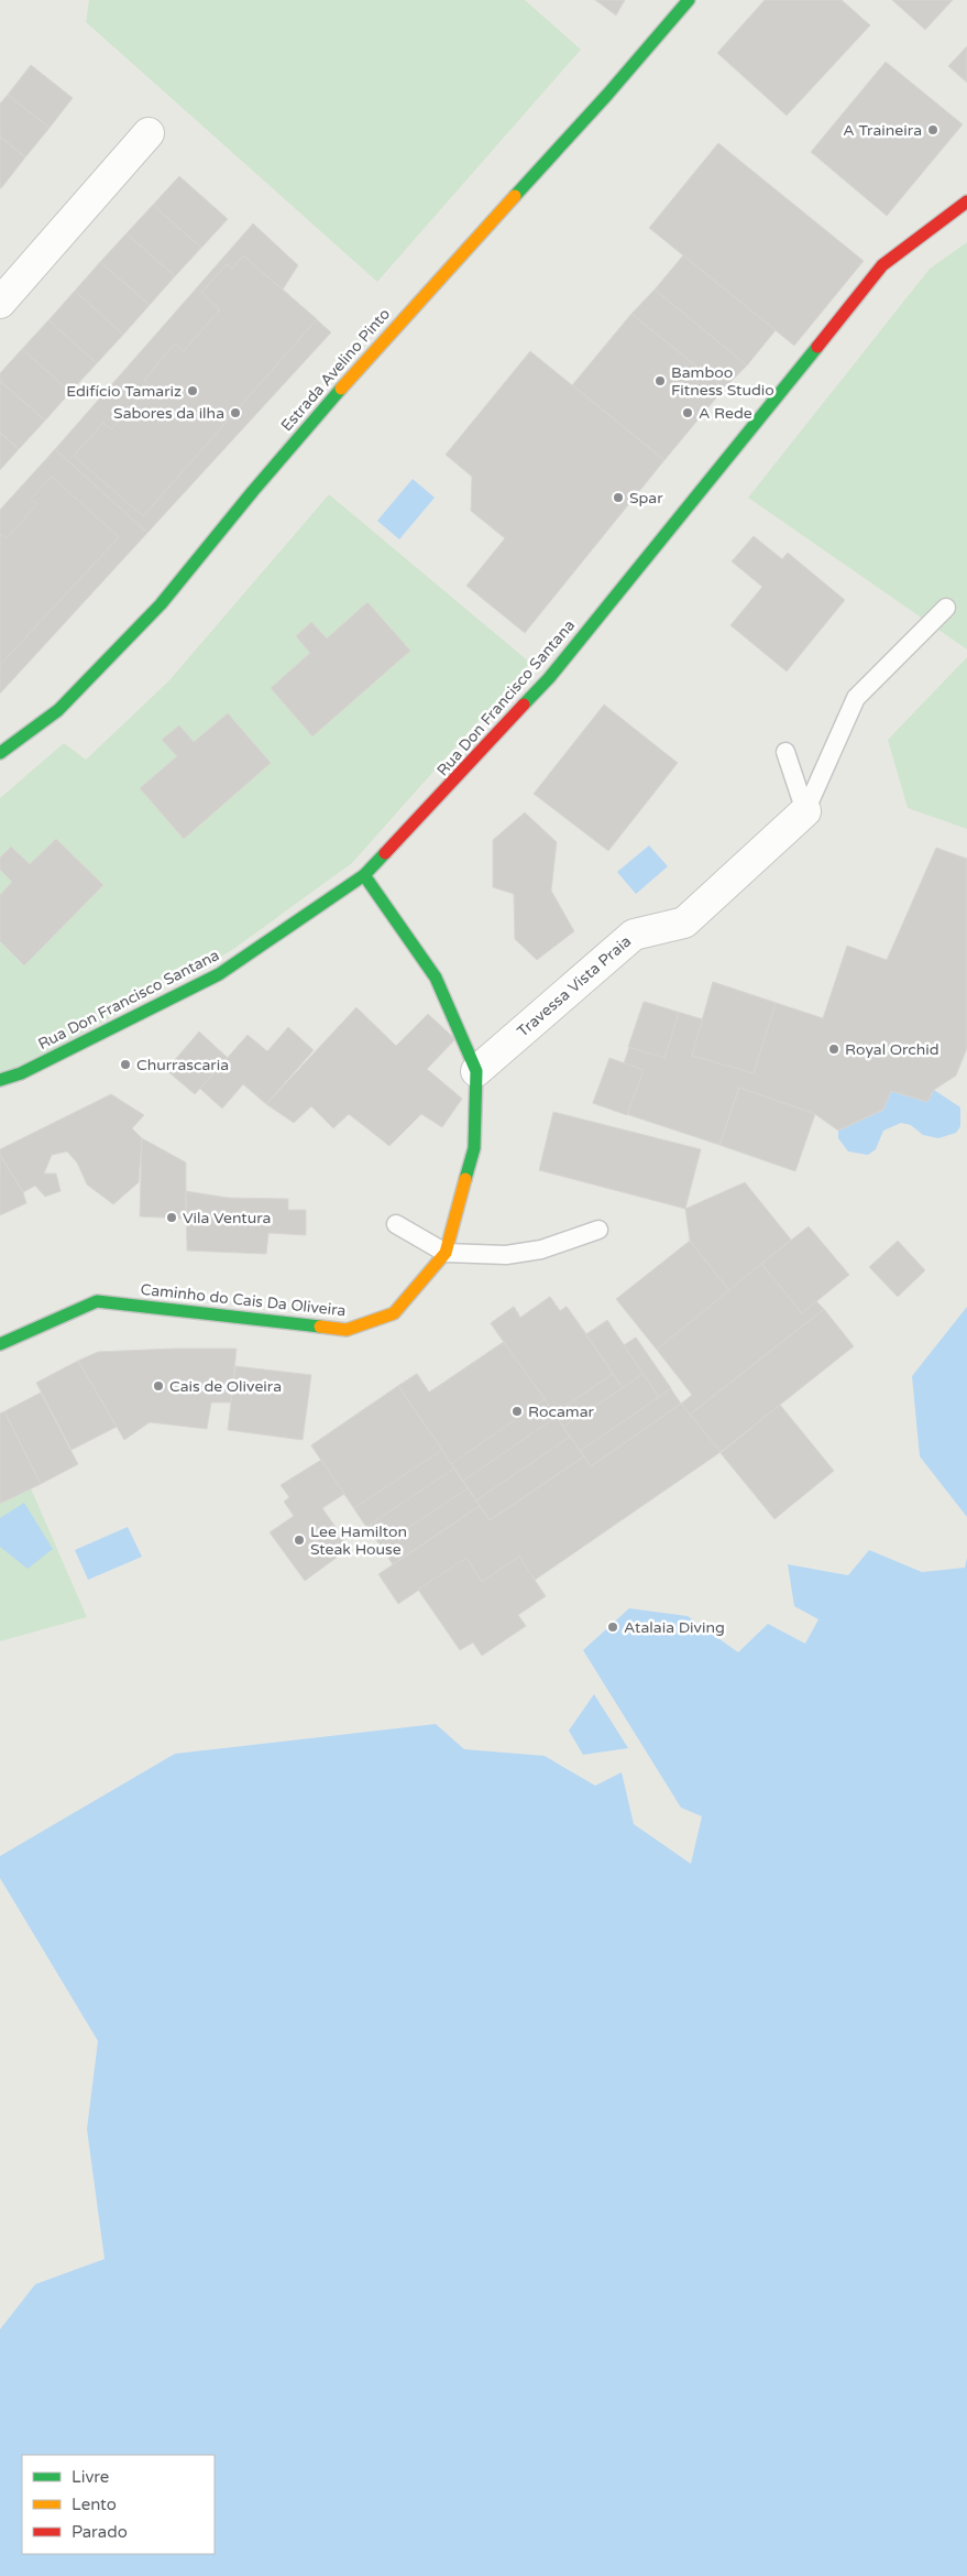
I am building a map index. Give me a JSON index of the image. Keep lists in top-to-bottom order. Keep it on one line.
{"streets":{"street":["Estrada Avelino Pinto","Rua Don Francisco Santana","Travessa Vista Praia","Caminho do Cais Da Oliveira"]},"crossings":[["Rua Don Francisco Santana","Caminho do Cais Da Oliveira"],["Travessa Vista Praia","Caminho do Cais Da Oliveira"]],"places":["A Traineira","Bamboo Fitness Studio","Edifício Tamariz","Sabores da ilha","A Rede","Spar","Royal Orchid","Churrascaria","Vila Ventura","Cais de Oliveira","Rocamar","Lee Hamilton Steak House","Atalaia Diving"],"legend":["Livre","Lento","Parado"]}
